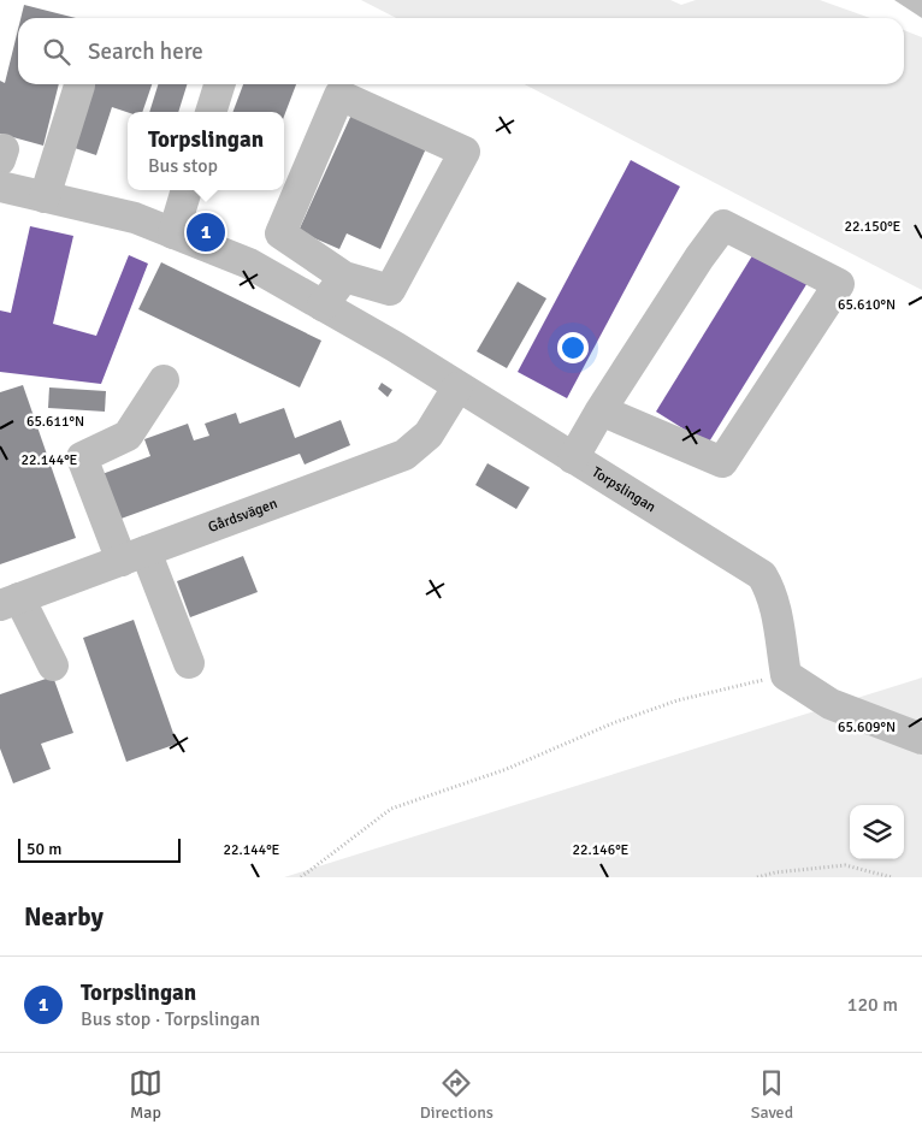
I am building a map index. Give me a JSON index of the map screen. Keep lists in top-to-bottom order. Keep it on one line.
{"streets":{"street":["Torpslingan","Gårdsvägen"]},"crossings":[["Torpslingan","Gårdsvägen"]],"scale_bar":"50 m","page":{"search":"Search here","popup":["Torpslingan","Bus stop"],"pins":"1","scale":"50 m","heading":"Nearby","list":[{"mark":"1","name":"Torpslingan","note":"Bus stop · Torpslingan","value":"120 m"}],"nav":["Map","Directions","Saved"]},"coordinates":["22.150°E","65.610°N","65.611°N","22.144°E","65.609°N","22.146°E"]}
